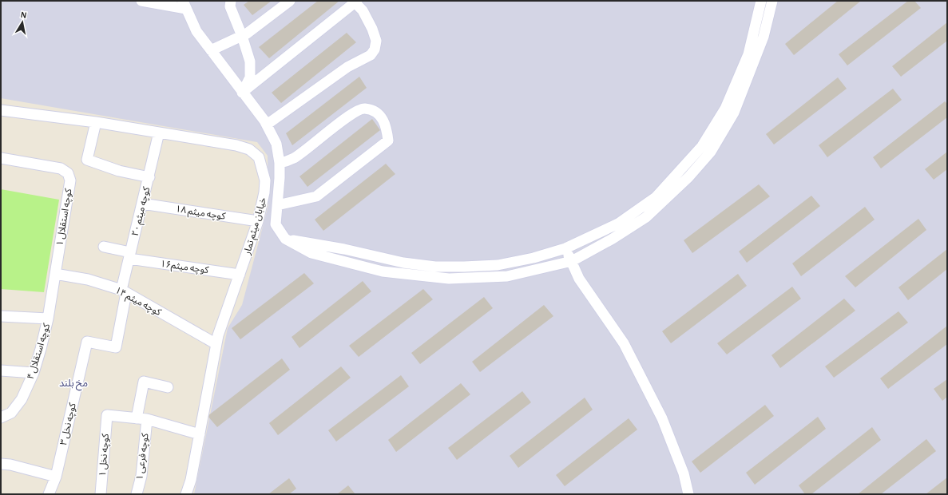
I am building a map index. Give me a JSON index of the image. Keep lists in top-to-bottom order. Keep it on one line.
{"streets":{"street":["کوچه میثم ۲۰","کوچه میثم ۱۸","کوچه استقلال ۱","خیابان میثم تمار","کوچه میثم۱۶","کوچه میثم ۱۴","کوچه استقلال ۴","کوچه نخل ۳","کوچه نخل ۱","کوچه فرعی ۱"]},"crossings":[["کوچه میثم ۲۰","کوچه میثم ۱۸"],["کوچه میثم ۲۰","خیابان میثم تمار"],["کوچه میثم ۲۰","کوچه میثم۱۶"],["کوچه میثم ۲۰","کوچه میثم ۱۴"],["کوچه میثم ۲۰","کوچه نخل ۳"],["کوچه میثم ۱۸","خیابان میثم تمار"],["کوچه استقلال ۱","کوچه میثم ۱۴"],["کوچه استقلال ۱","کوچه استقلال ۴"],["خیابان میثم تمار","کوچه میثم۱۶"],["خیابان میثم تمار","کوچه میثم ۱۴"],["کوچه میثم ۱۴","کوچه استقلال ۴"],["کوچه میثم ۱۴","کوچه نخل ۳"],["کوچه نخل ۱","کوچه فرعی ۱"]],"districts":["مخ بلند"],"north":"top"}
